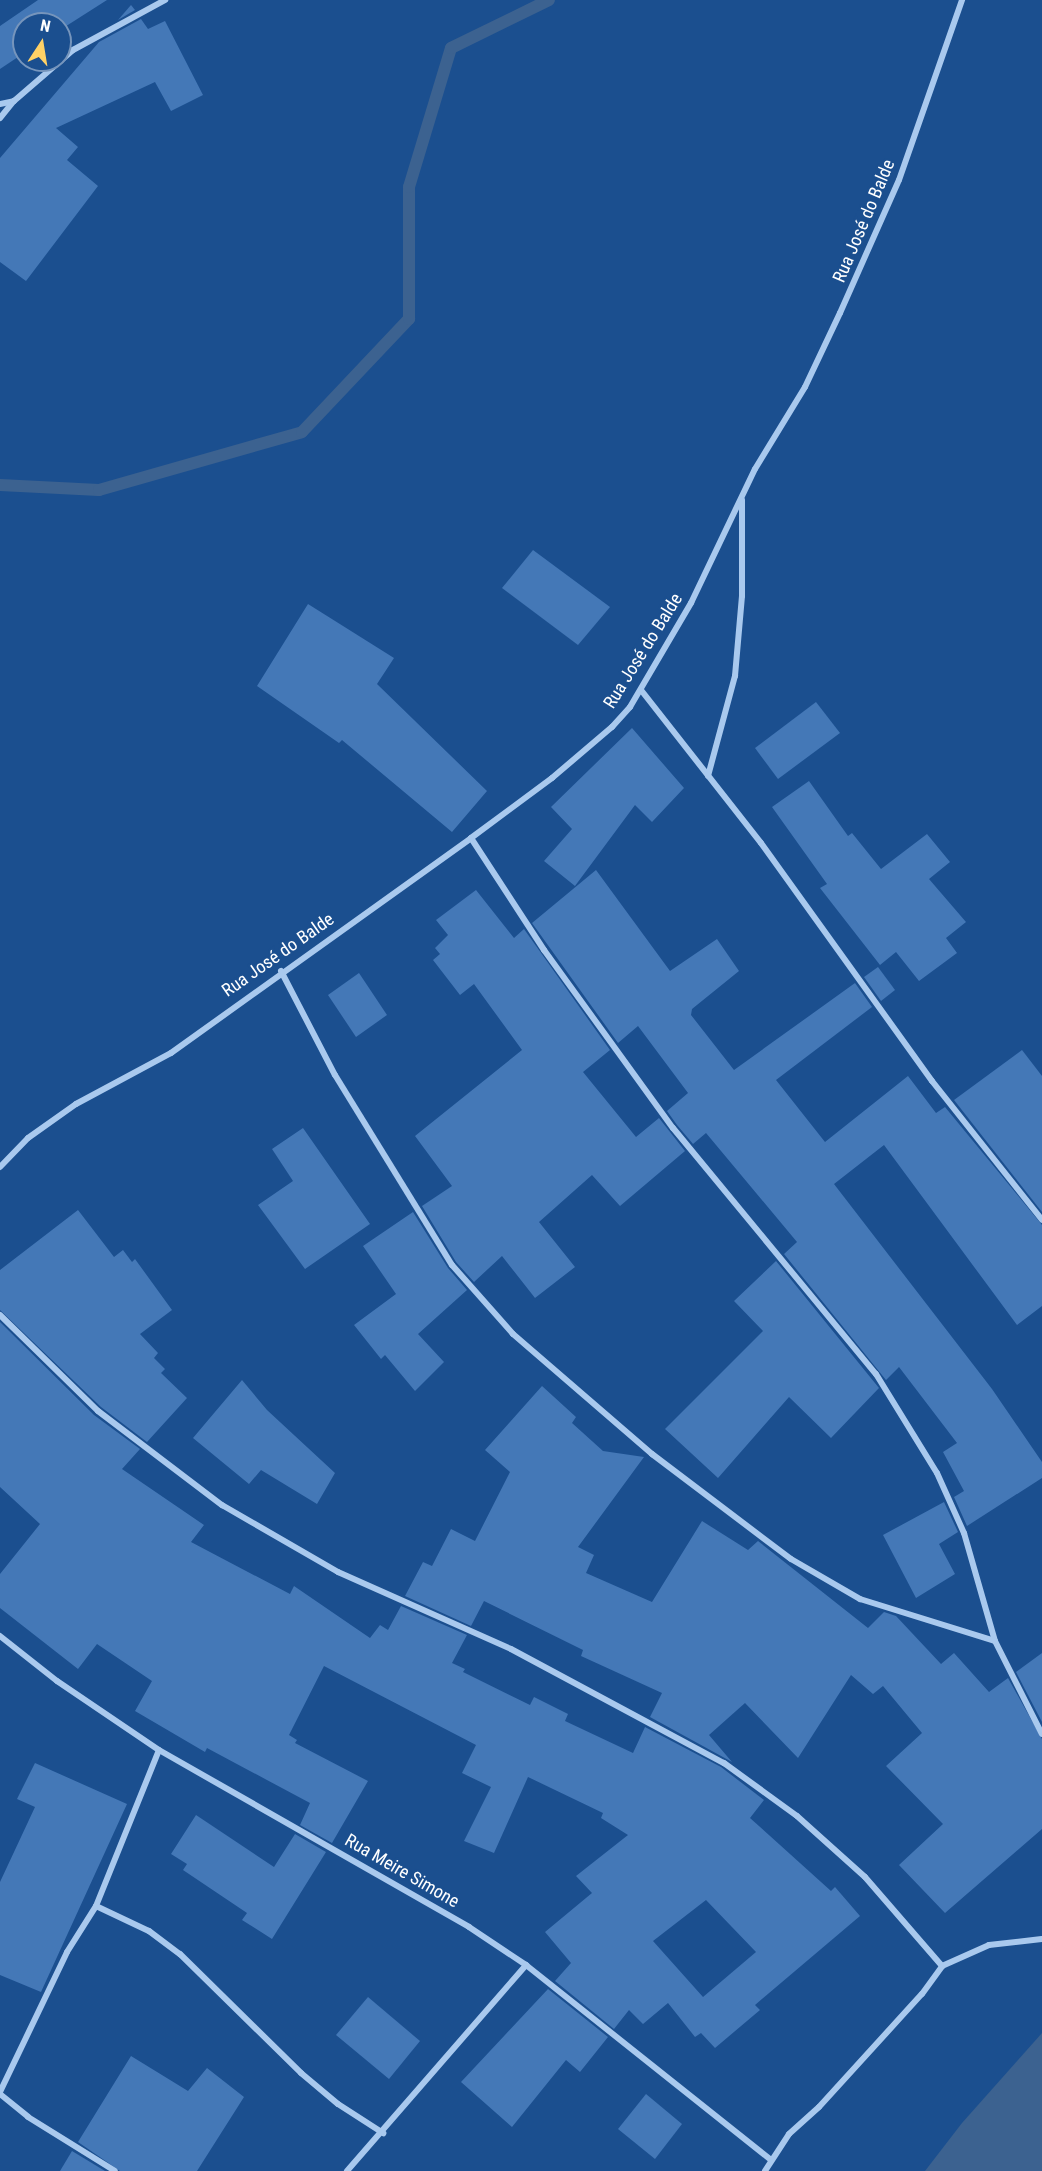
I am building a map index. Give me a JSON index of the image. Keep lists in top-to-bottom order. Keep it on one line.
{"streets":{"street":["Rua José do Balde","Rua Meire Simone"]},"north":"top"}
